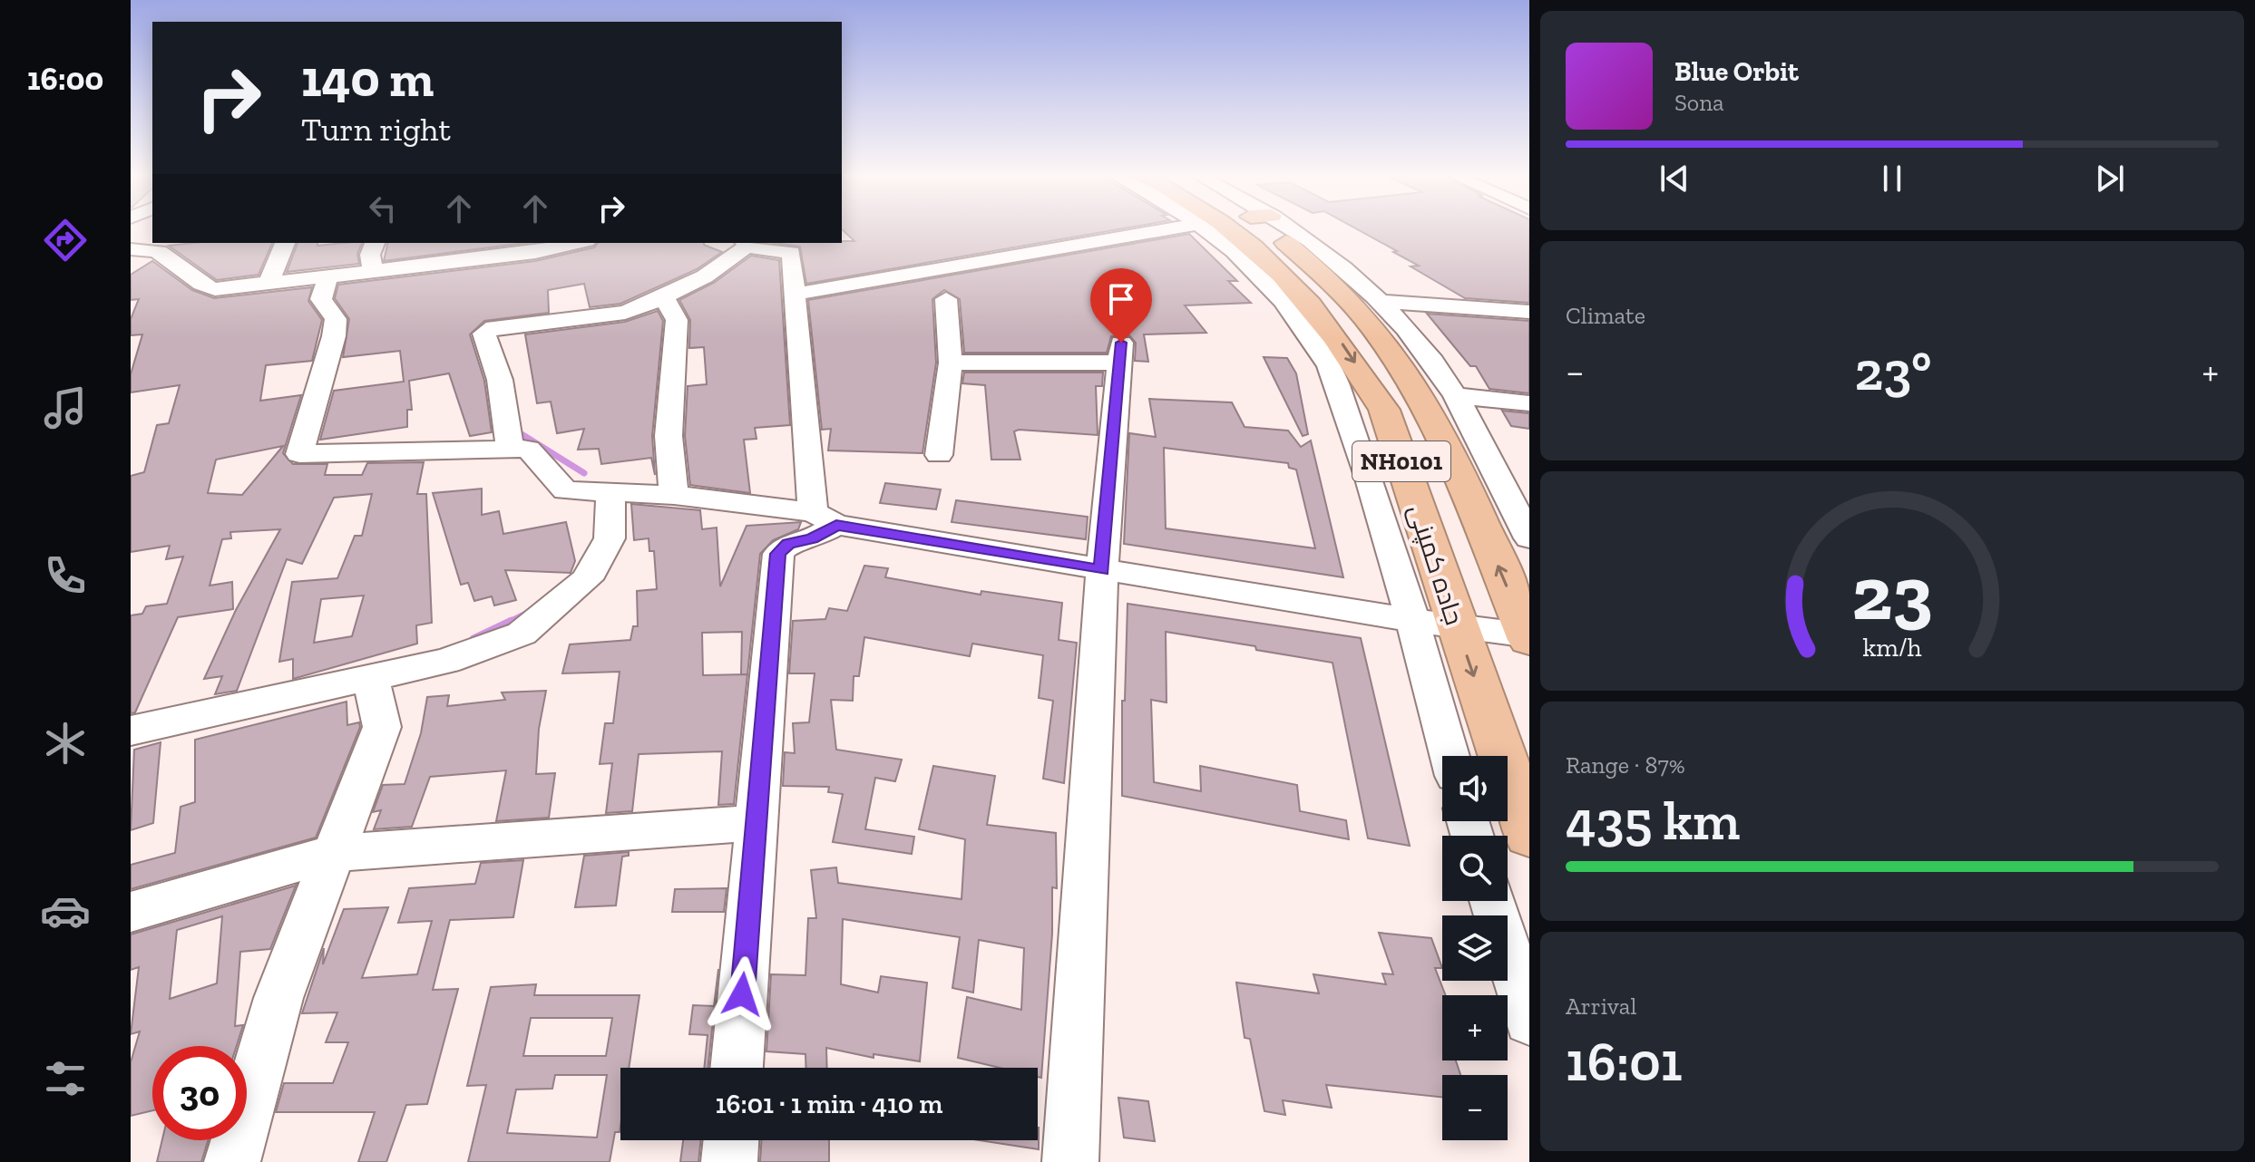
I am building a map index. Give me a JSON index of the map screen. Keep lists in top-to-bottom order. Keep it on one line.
{"streets":{"highway":["NH0101","جاده کمپنی"]},"page":{"tabs":"16:00","turn":["140 m","Turn right"],"song":["Blue Orbit","Sona"],"tile":["Climate",["Range · 87%","435 km"],["Arrival","16:01"]],"heat":["−","23°","+"],"map_buttons":["+","−"],"limit":"30","trip":"16:01 · 1 min · 410 m","gauge":["23","km/h"]}}
